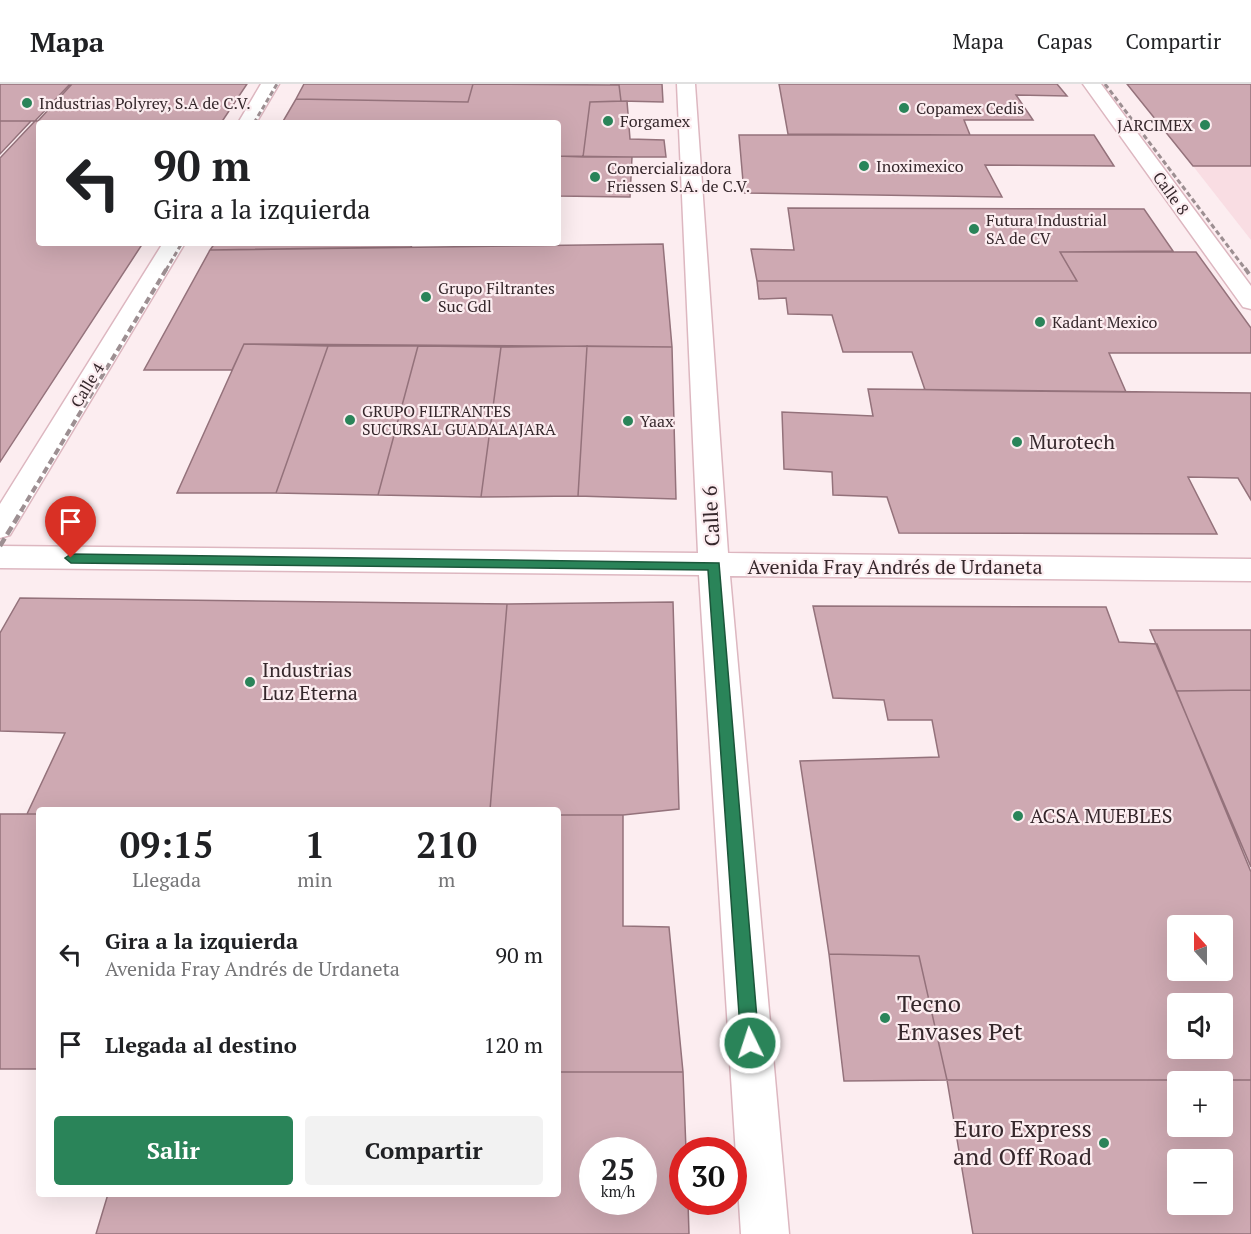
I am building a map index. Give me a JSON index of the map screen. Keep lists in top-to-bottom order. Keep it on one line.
{"streets":{"street":["Calle 8","Calle 4","Calle 6","Avenida Fray Andrés de Urdaneta"]},"crossings":[["Calle 6","Avenida Fray Andrés de Urdaneta"]],"places":["Industrias Polyrey, S.A de C.V.","Copamex Cedis","Forgamex","JARCIMEX","Inoximexico","Comercializadora Friessen S.A. de C.V.","Futura Industrial SA de CV","Grupo Filtrantes Suc Gdl","Kadant Mexico","GRUPO FILTRANTES SUCURSAL GUADALAJARA","Yaax","Murotech","Industrias Luz Eterna","ACSA MUEBLES","Tecno Envases Pet","Euro Express and Off Road"],"north":"top","page":{"header":"Mapa","nav":["Mapa","Capas","Compartir"],"turn":["90 m","Gira a la izquierda"],"eta":["09:15","Llegada","1","min","210","m"],"list":[{"name":"Gira a la izquierda","note":"Avenida Fray Andrés de Urdaneta","value":"90 m"},{"name":"Llegada al destino","value":"120 m"}],"map_buttons":["+","−"],"buttons":["Salir","Compartir"],"speed":"25 km/h","limit":"30"}}
